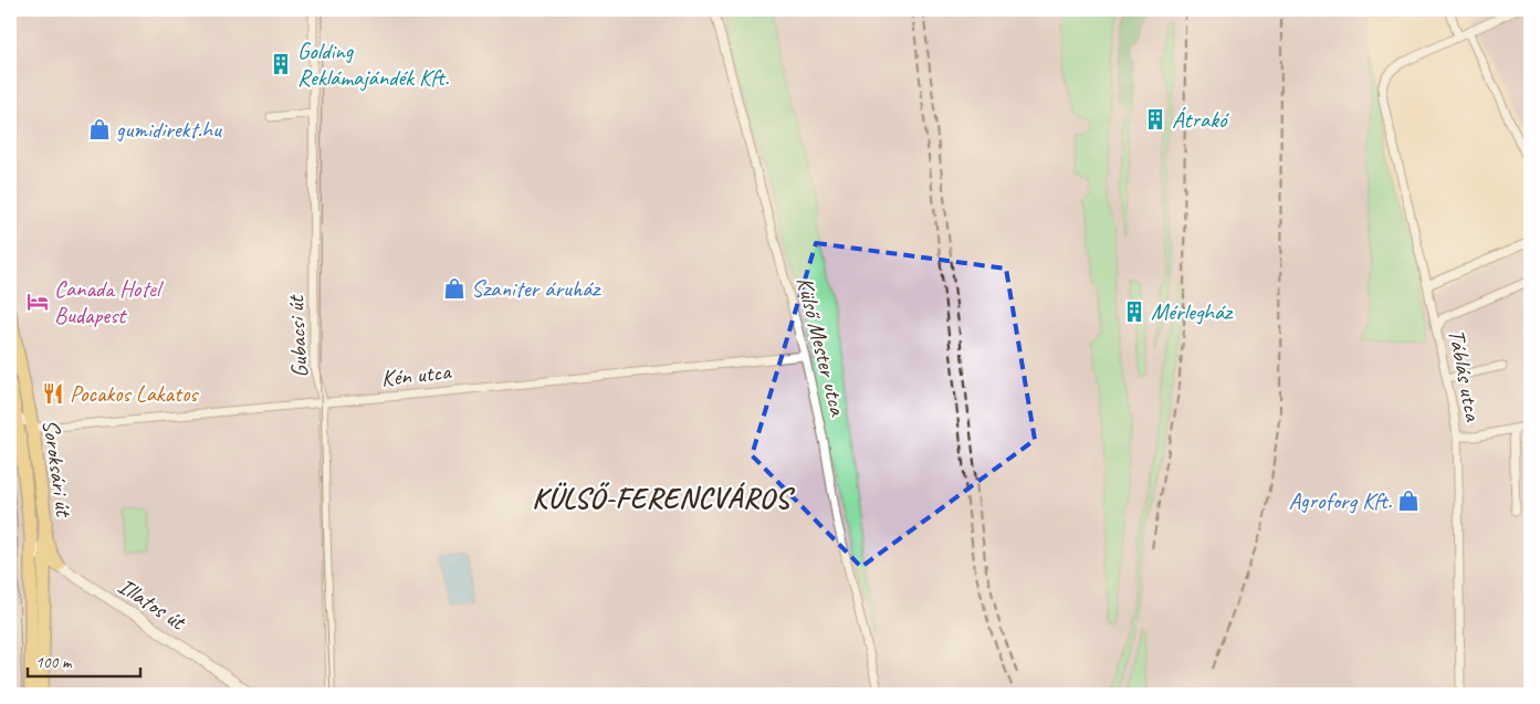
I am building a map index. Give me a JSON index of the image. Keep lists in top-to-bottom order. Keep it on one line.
{"streets":{"main road":["Soroksári út"],"street":["Gubacsi út","Külső Mester utca","Kén utca","Táblás utca","Illatos út"]},"crossings":[["Gubacsi út","Kén utca"],["Külső Mester utca","Kén utca"],["Kén utca","Soroksári út"],["Soroksári út","Illatos út"]],"districts":["KÜLSŐ-FERENCVÁROS"],"places":{"building":["Golding Reklámajándék Kft.","Átrakó","Mérlegház"],"shop":["gumidirekt.hu","Szaniter áruház","Agroforg Kft."],"hotel":["Canada Hotel Budapest"],"restaurant":["Pocakos Lakatos"]},"scale_bar":"100 m"}
